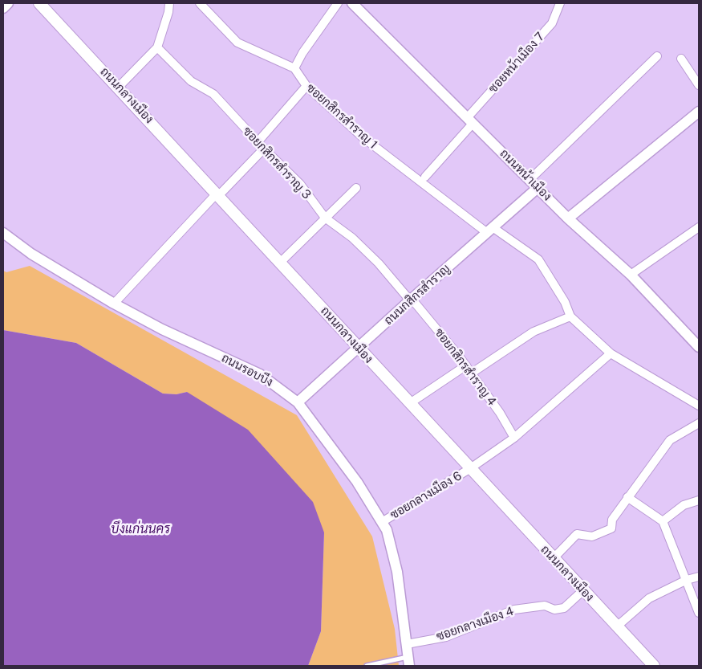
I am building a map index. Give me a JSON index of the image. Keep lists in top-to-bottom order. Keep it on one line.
{"streets":{"main road":["ถนนกลางเมือง"],"street":["ซอยหน้าเมือง 7","ซอยกสิกรสำราญ 1","ซอยกสิกรสำราญ 3","ถนนหน้าเมือง","ถนนกสิกรสำราญ","ซอยกสิกรสำราญ 4","ถนนรอบบึง","ซอยกลางเมือง 6","ซอยกลางเมือง 4"]},"crossings":[["ซอยหน้าเมือง 7","ถนนหน้าเมือง"],["ถนนกลางเมือง","ถนนกสิกรสำราญ"],["ถนนกลางเมือง","ซอยกลางเมือง 6"],["ถนนกลางเมือง","ซอยกลางเมือง 4"],["ซอยกสิกรสำราญ 1","ถนนกสิกรสำราญ"],["ซอยกสิกรสำราญ 3","ถนนกสิกรสำราญ"],["ซอยกสิกรสำราญ 3","ซอยกสิกรสำราญ 4"],["ถนนหน้าเมือง","ถนนกสิกรสำราญ"],["ถนนกสิกรสำราญ","ซอยกสิกรสำราญ 4"],["ถนนกสิกรสำราญ","ถนนรอบบึง"],["ซอยกสิกรสำราญ 4","ซอยกลางเมือง 6"],["ถนนรอบบึง","ซอยกลางเมือง 6"],["ถนนรอบบึง","ซอยกลางเมือง 4"]],"water":["บึงแก่นนคร"]}
